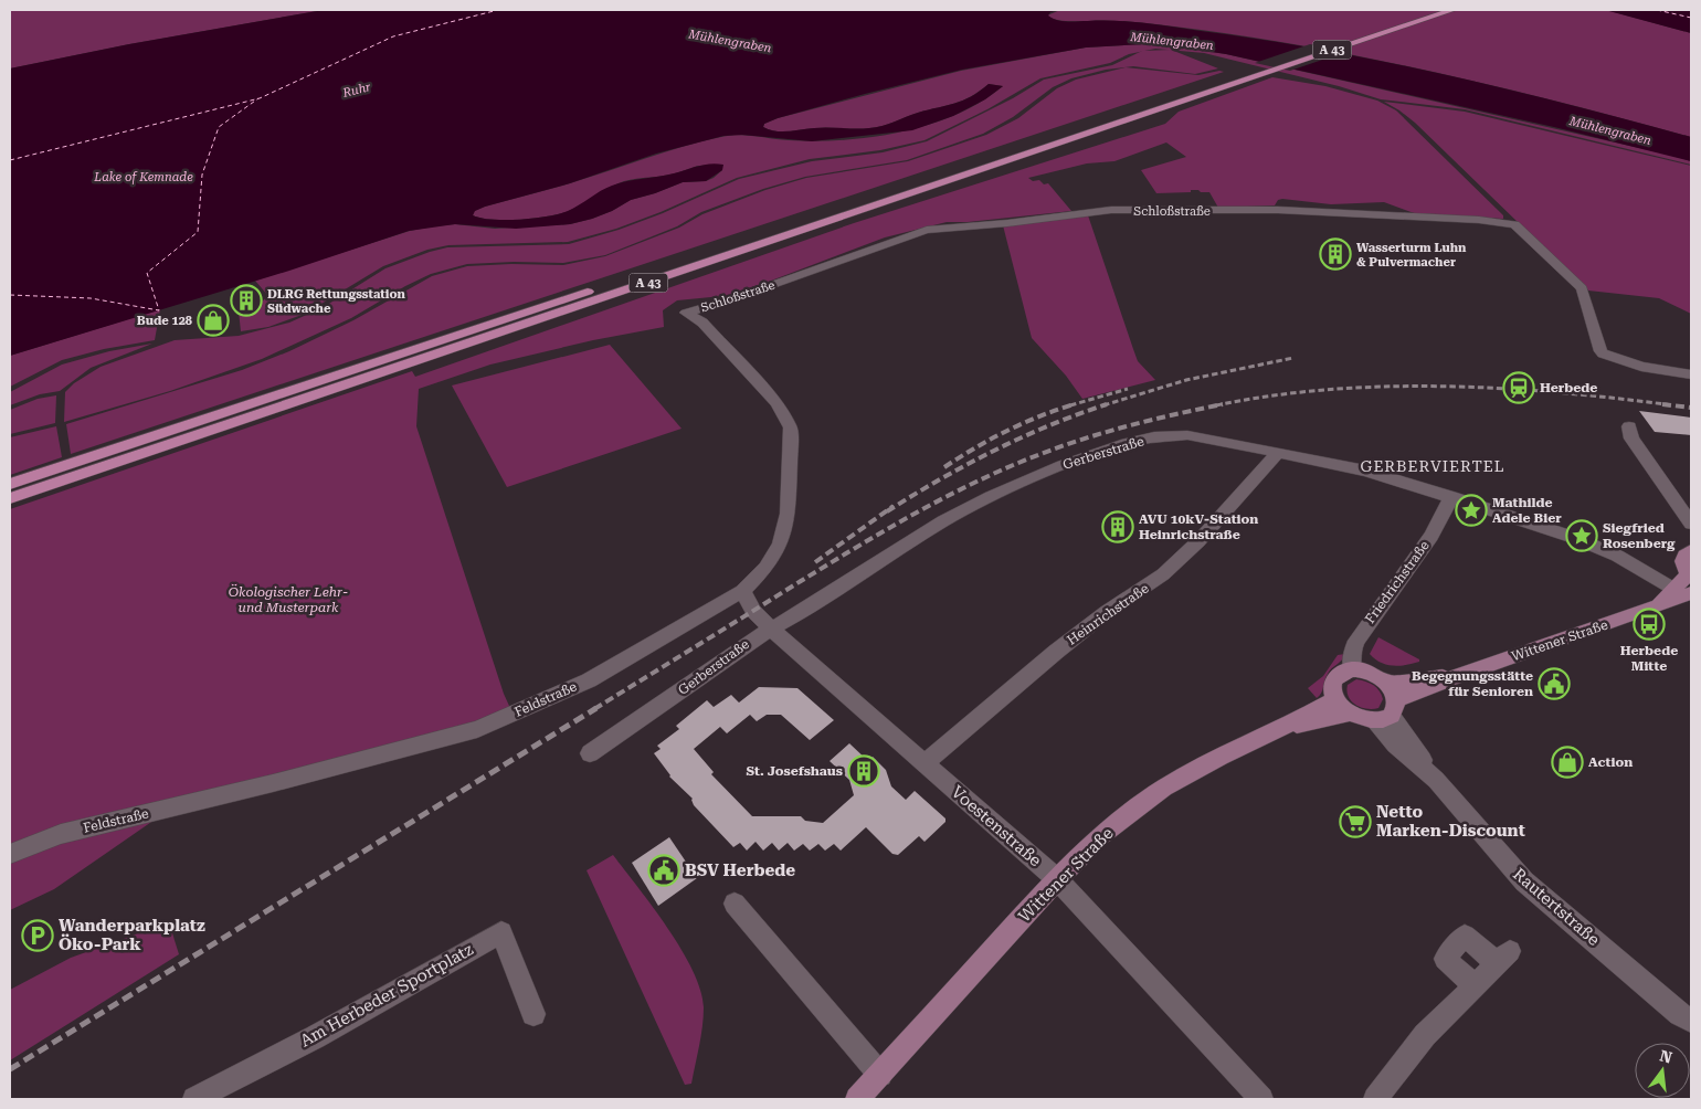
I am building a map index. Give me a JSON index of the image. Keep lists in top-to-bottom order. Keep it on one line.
{"streets":{"highway":["A 43"],"main road":["Wittener Straße"],"street":["Schloßstraße","Gerberstraße","Friedrichstraße","Heinrichstraße","Feldstraße","Voestenstraße","Rautertstraße","Am Herbeder Sportplatz"]},"crossings":[["Schloßstraße","Feldstraße"],["Gerberstraße","Friedrichstraße"],["Gerberstraße","Heinrichstraße"],["Gerberstraße","Wittener Straße"],["Gerberstraße","Voestenstraße"],["Friedrichstraße","Wittener Straße"],["Friedrichstraße","Rautertstraße"],["Heinrichstraße","Voestenstraße"],["Wittener Straße","Voestenstraße"],["Wittener Straße","Rautertstraße"],["Feldstraße","Voestenstraße"]],"districts":["GERBERVIERTEL"],"water":["Mühlengraben","Ruhr","Lake of Kemnade"],"parks":["Ökologischer Lehr- und Musterpark"],"places":{"building":["Wasserturm Luhn & Pulvermacher","DLRG Rettungsstation Südwache","AVU 10kV-Station Heinrichstraße","St. Josefshaus"],"shop":["Bude 128","Action"],"station":["Herbede"],"place":["Mathilde Adele Bier","Siegfried Rosenberg"],"bus stop":["Herbede Mitte"],"public building":["Begegnungsstätte für Senioren","BSV Herbede"],"supermarket":["Netto Marken-Discount"],"parking":["Wanderparkplatz Öko-Park"]},"north":"top"}
